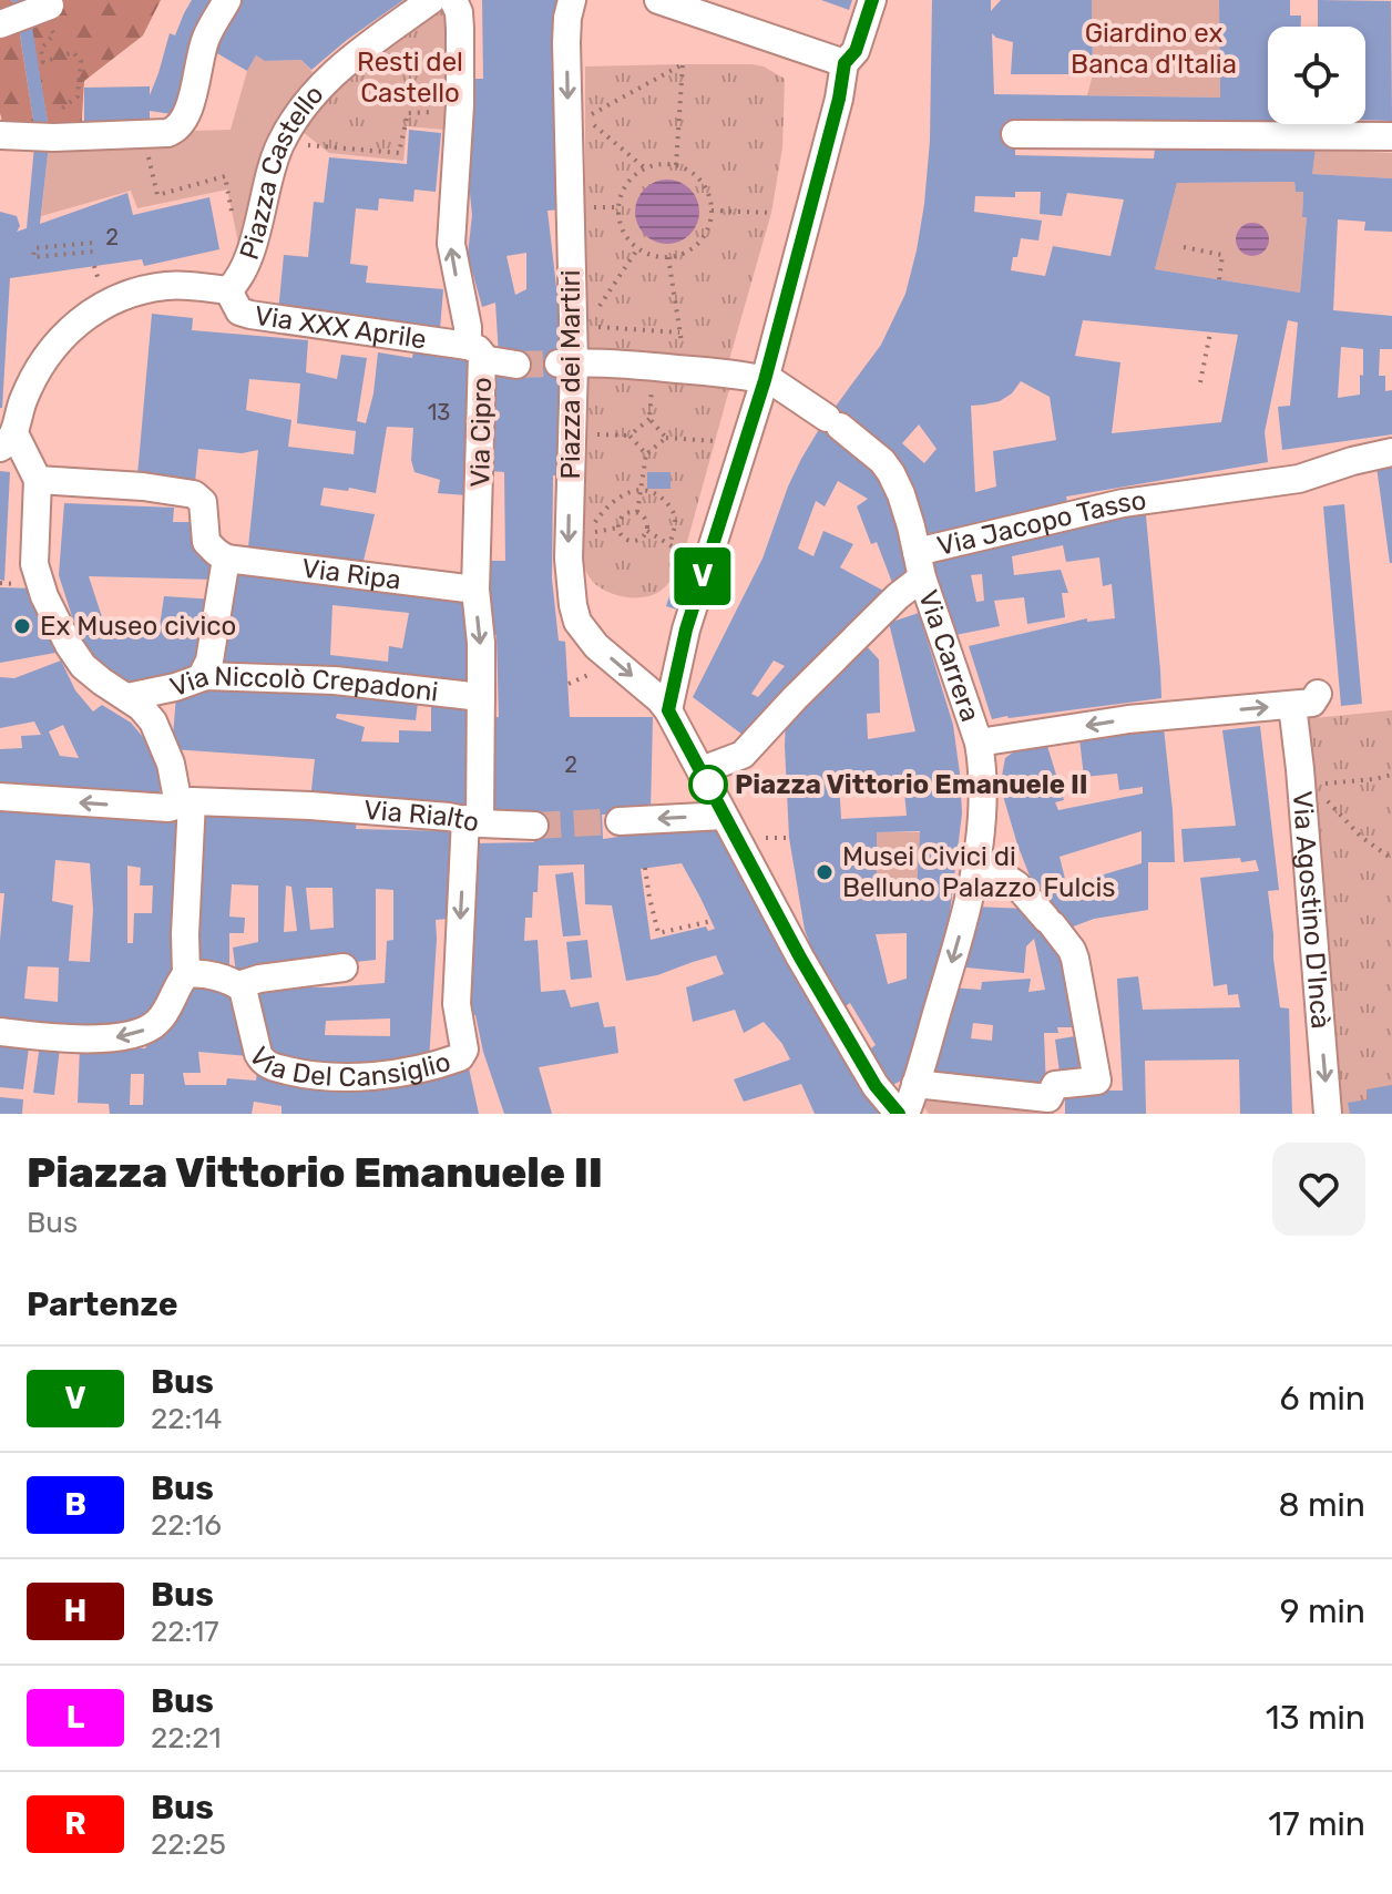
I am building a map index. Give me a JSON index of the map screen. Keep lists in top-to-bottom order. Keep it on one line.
{"streets":{"street":["Piazza Castello","Via XXX Aprile","Piazza dei Martiri","Via Cipro","Via Jacopo Tasso","Via Ripa","Via Carrera","Via Niccolò Crepadoni","Via Rialto","Via Agostino D'Incà","Via Del Cansiglio"]},"crossings":[["Piazza Castello","Via XXX Aprile"],["Via XXX Aprile","Via Cipro"],["Piazza dei Martiri","Via Carrera"],["Via Cipro","Via Ripa"],["Via Cipro","Via Niccolò Crepadoni"],["Via Cipro","Via Rialto"],["Via Cipro","Via Del Cansiglio"],["Via Jacopo Tasso","Via Carrera"],["Via Ripa","Via Niccolò Crepadoni"]],"one_way":["Via Agostino D'Incà"],"parks":["Giardino ex Banca d'Italia","Resti del Castello"],"places":["Ex Museo civico","Piazza Vittorio Emanuele II","Musei Civici di Belluno Palazzo Fulcis"],"lines":["bus line V"],"house_numbers":["2","13","2"],"page":{"on_map":"V","heading":[["Piazza Vittorio Emanuele II","Bus"],"Partenze"],"list":[{"mark":"V","name":"Bus","note":"22:14","value":"6 min"},{"mark":"B","name":"Bus","note":"22:16","value":"8 min"},{"mark":"H","name":"Bus","note":"22:17","value":"9 min"},{"mark":"L","name":"Bus","note":"22:21","value":"13 min"},{"mark":"R","name":"Bus","note":"22:25","value":"17 min"}]}}
